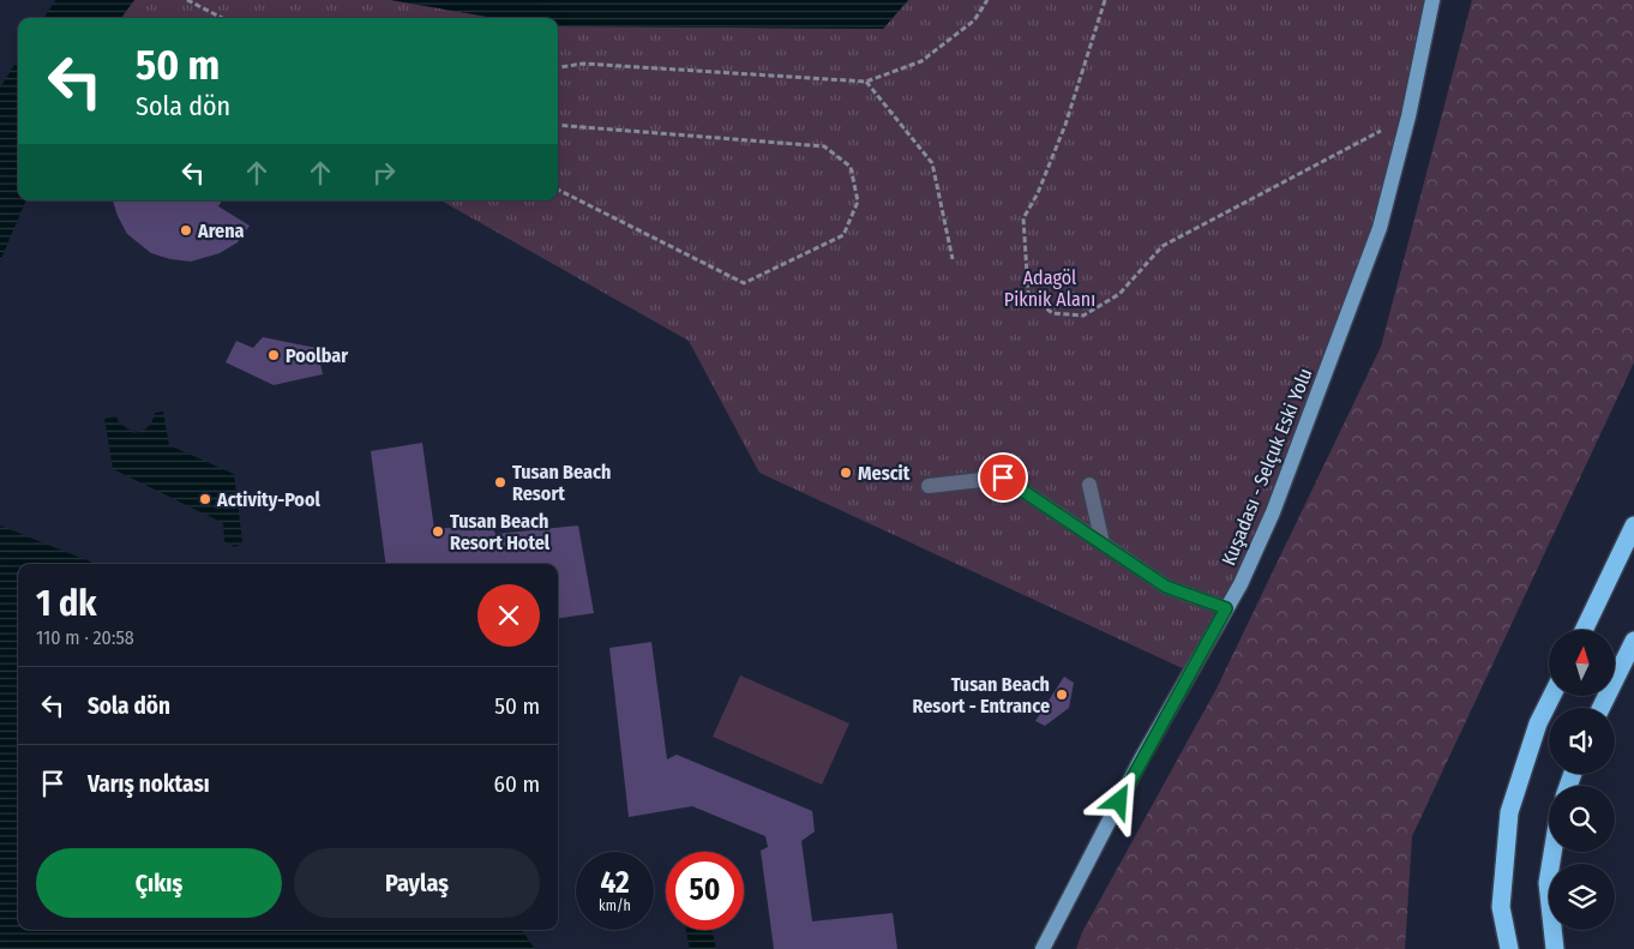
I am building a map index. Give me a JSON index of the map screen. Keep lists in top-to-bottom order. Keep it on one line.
{"streets":{"main road":["Kuşadası - Selçuk Eski Yolu"]},"parks":["Adagöl Piknik Alanı"],"places":["Arena","Poolbar","Mescit","Tusan Beach Resort","Activity-Pool","Tusan Beach Resort Hotel","Tusan Beach Resort - Entrance"],"north":"top","page":{"turn":["50 m","Sola dön"],"heading":["1 dk","110 m · 20:58"],"list":[{"name":"Sola dön","value":"50 m"},{"name":"Varış noktası","value":"60 m"}],"buttons":["Çıkış","Paylaş"],"speed":"42 km/h","limit":"50"}}
